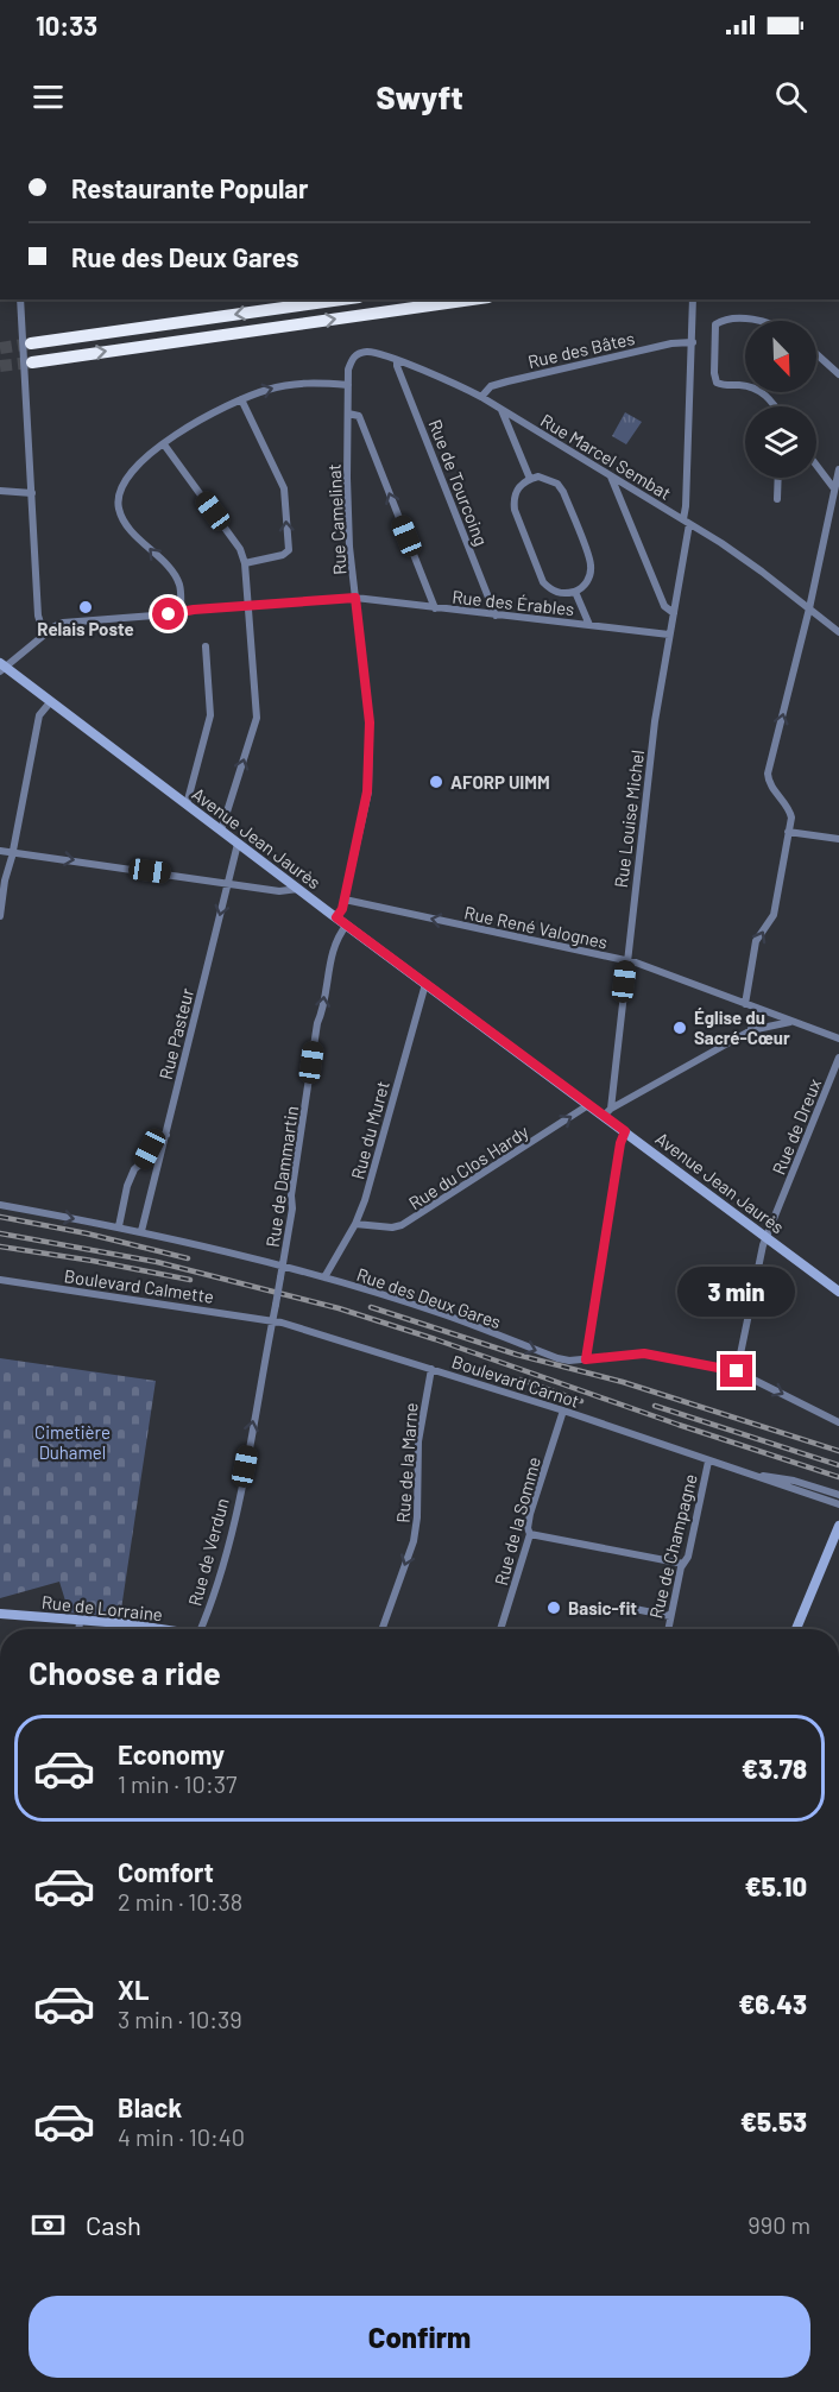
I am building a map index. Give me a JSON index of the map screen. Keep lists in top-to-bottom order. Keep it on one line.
{"streets":{"main road":["Avenue Jean Jaurès","Rue de Lorraine"],"street":["Rue des Bâtes","Rue Marcel Sembat","Rue de Tourcoing","Rue Camelinat","Rue des Érables","Rue Louise Michel","Rue René Valognes","Rue Pasteur","Rue de Dreux","Rue du Muret","Rue du Clos Hardy","Rue de Dammartin","Boulevard Calmette","Rue des Deux Gares","Boulevard Carnot","Rue de la Marne","Rue de la Somme","Rue de Champagne","Rue de Verdun"]},"crossings":[["Rue des Bâtes","Rue Marcel Sembat"],["Rue des Bâtes","Rue Louise Michel"],["Rue Marcel Sembat","Rue de Tourcoing"],["Rue Marcel Sembat","Rue Camelinat"],["Rue Marcel Sembat","Rue Louise Michel"],["Rue de Tourcoing","Rue des Érables"],["Rue Camelinat","Rue des Érables"],["Rue Camelinat","Avenue Jean Jaurès"],["Rue Camelinat","Rue René Valognes"],["Rue des Érables","Rue Louise Michel"],["Rue des Érables","Avenue Jean Jaurès"],["Rue Louise Michel","Avenue Jean Jaurès"],["Rue Louise Michel","Rue René Valognes"],["Avenue Jean Jaurès","Rue Pasteur"],["Avenue Jean Jaurès","Rue de Dreux"],["Avenue Jean Jaurès","Rue du Muret"],["Avenue Jean Jaurès","Rue du Clos Hardy"],["Avenue Jean Jaurès","Rue de Dammartin"],["Rue Pasteur","Rue des Deux Gares"],["Rue de Dreux","Rue des Deux Gares"],["Rue du Muret","Rue du Clos Hardy"],["Rue du Muret","Rue des Deux Gares"],["Rue de Dammartin","Rue des Deux Gares"],["Rue de Dammartin","Rue de Verdun"],["Boulevard Calmette","Boulevard Carnot"],["Boulevard Calmette","Rue de Verdun"],["Boulevard Carnot","Rue de la Marne"],["Boulevard Carnot","Rue de la Somme"],["Boulevard Carnot","Rue de Champagne"],["Boulevard Carnot","Rue de Verdun"]],"one_way":["Rue René Valognes","Rue Pasteur","Rue du Clos Hardy","Rue de Dammartin","Rue des Deux Gares","Rue de la Marne","Rue de Verdun"],"parks":["Cimetière Duhamel"],"places":["Relais Poste","AFORP UIMM","Église du Sacré-Cœur","Basic-fit"],"north":"bottom right","page":{"status":"10:33","header":"Swyft","banner":["Restaurante Popular","Rue des Deux Gares"],"bubble":"3 min","heading":"Choose a ride","list":[{"name":"Economy","note":"1 min · 10:37","value":"€3.78"},{"name":"Comfort","note":"2 min · 10:38","value":"€5.10"},{"name":"XL","note":"3 min · 10:39","value":"€6.43"},{"name":"Black","note":"4 min · 10:40","value":"€5.53"}],"pay":["Cash","990 m"],"buttons":"Confirm"}}
